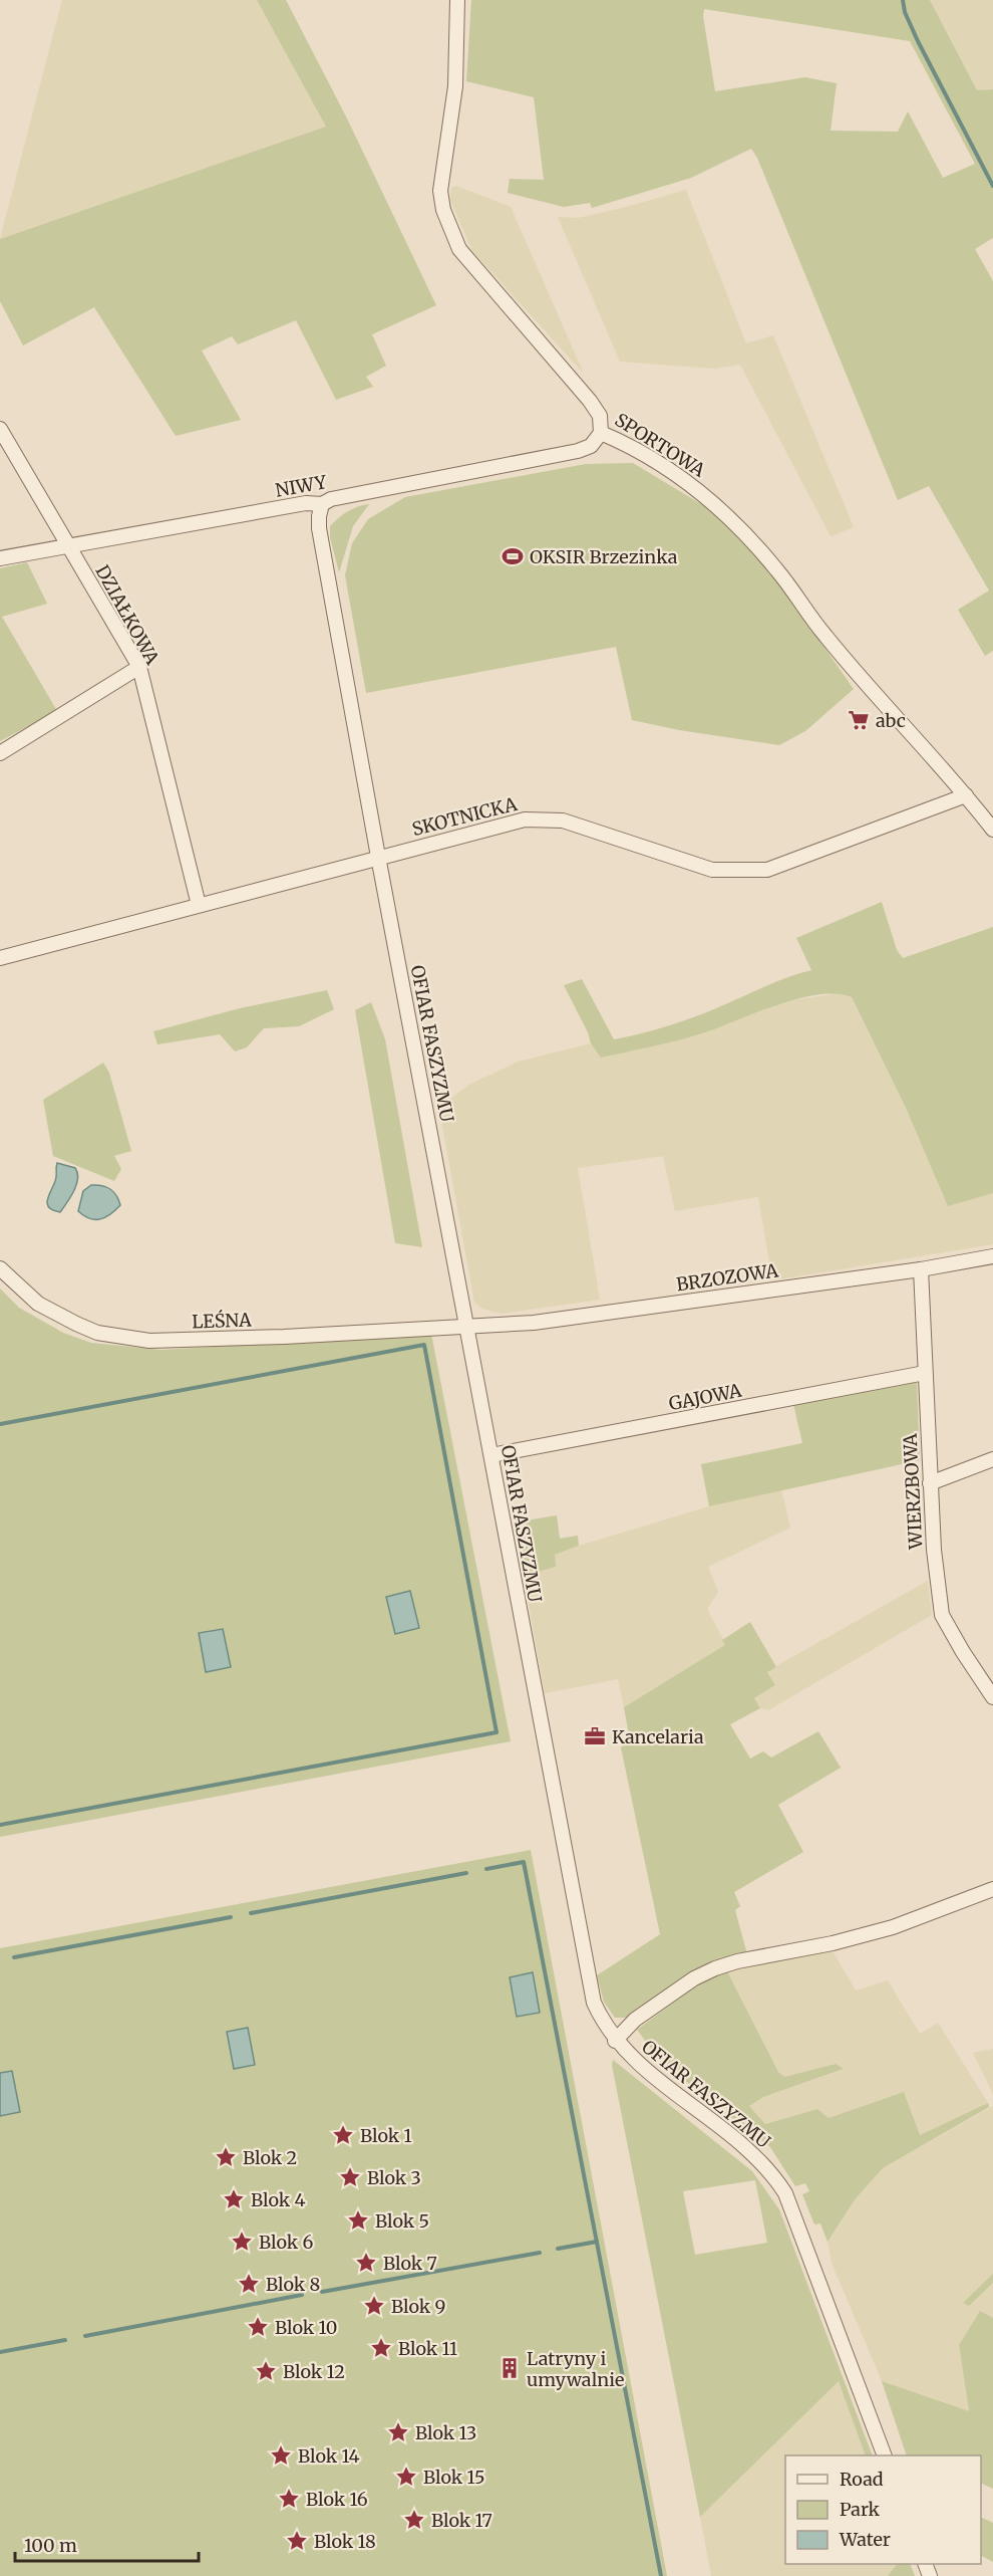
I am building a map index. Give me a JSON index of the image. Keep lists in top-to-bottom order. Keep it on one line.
{"streets":{"street":["SPORTOWA","NIWY","DZIAŁKOWA","SKOTNICKA","OFIAR FASZYZMU","BRZOZOWA","LEŚNA","GAJOWA","WIERZBOWA"]},"crossings":[["SPORTOWA","NIWY"],["SPORTOWA","SKOTNICKA"],["NIWY","DZIAŁKOWA"],["NIWY","OFIAR FASZYZMU"],["DZIAŁKOWA","SKOTNICKA"],["SKOTNICKA","OFIAR FASZYZMU"],["OFIAR FASZYZMU","BRZOZOWA"],["OFIAR FASZYZMU","LEŚNA"],["OFIAR FASZYZMU","GAJOWA"],["BRZOZOWA","LEŚNA"],["BRZOZOWA","WIERZBOWA"],["GAJOWA","WIERZBOWA"]],"places":{"sports":["OKSIR Brzezinka"],"supermarket":["abc"],"office":["Kancelaria"],"place":["Blok 1","Blok 2","Blok 3","Blok 4","Blok 5","Blok 6","Blok 7","Blok 8","Blok 9","Blok 10","Blok 11","Blok 12","Blok 13","Blok 14","Blok 15","Blok 16","Blok 17","Blok 18"],"building":["Latryny i umywalnie"]},"legend":["Road","Park","Water"],"scale_bar":"100 m"}
